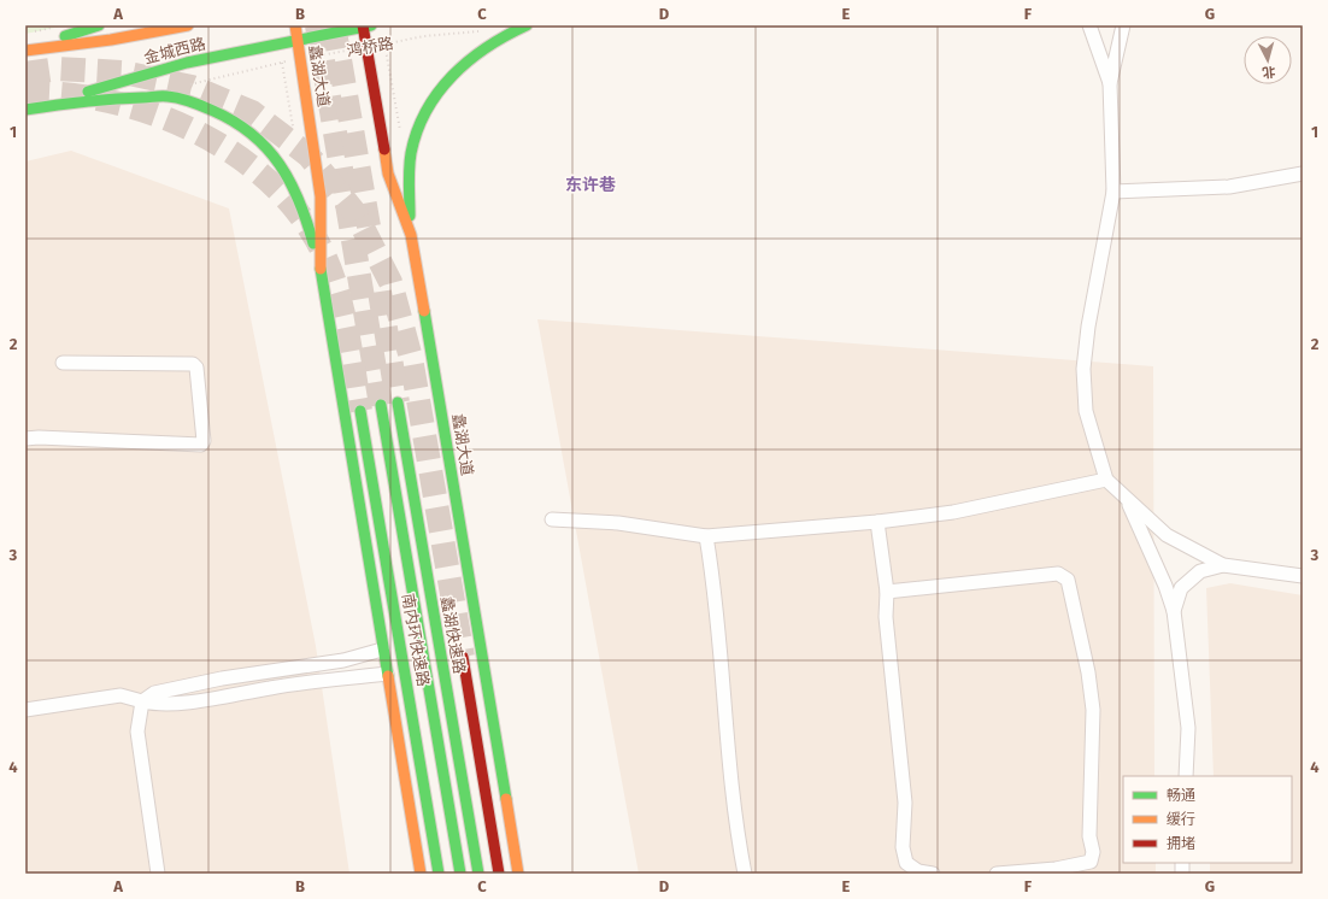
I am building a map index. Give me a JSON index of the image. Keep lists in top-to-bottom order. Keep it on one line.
{"streets":{"main road":["金城西路","蠡湖大道","蠡湖快速路","南内环快速路"],"path":["鸿桥路"]},"crossings":[["鸿桥路","蠡湖大道"],["金城西路","蠡湖大道"]],"districts":["东许巷"],"legend":["畅通","缓行","拥堵"],"north":"bottom","grid":{"columns":["A","B","C","D","E","F","G"],"rows":["1","2","3","4"]}}
